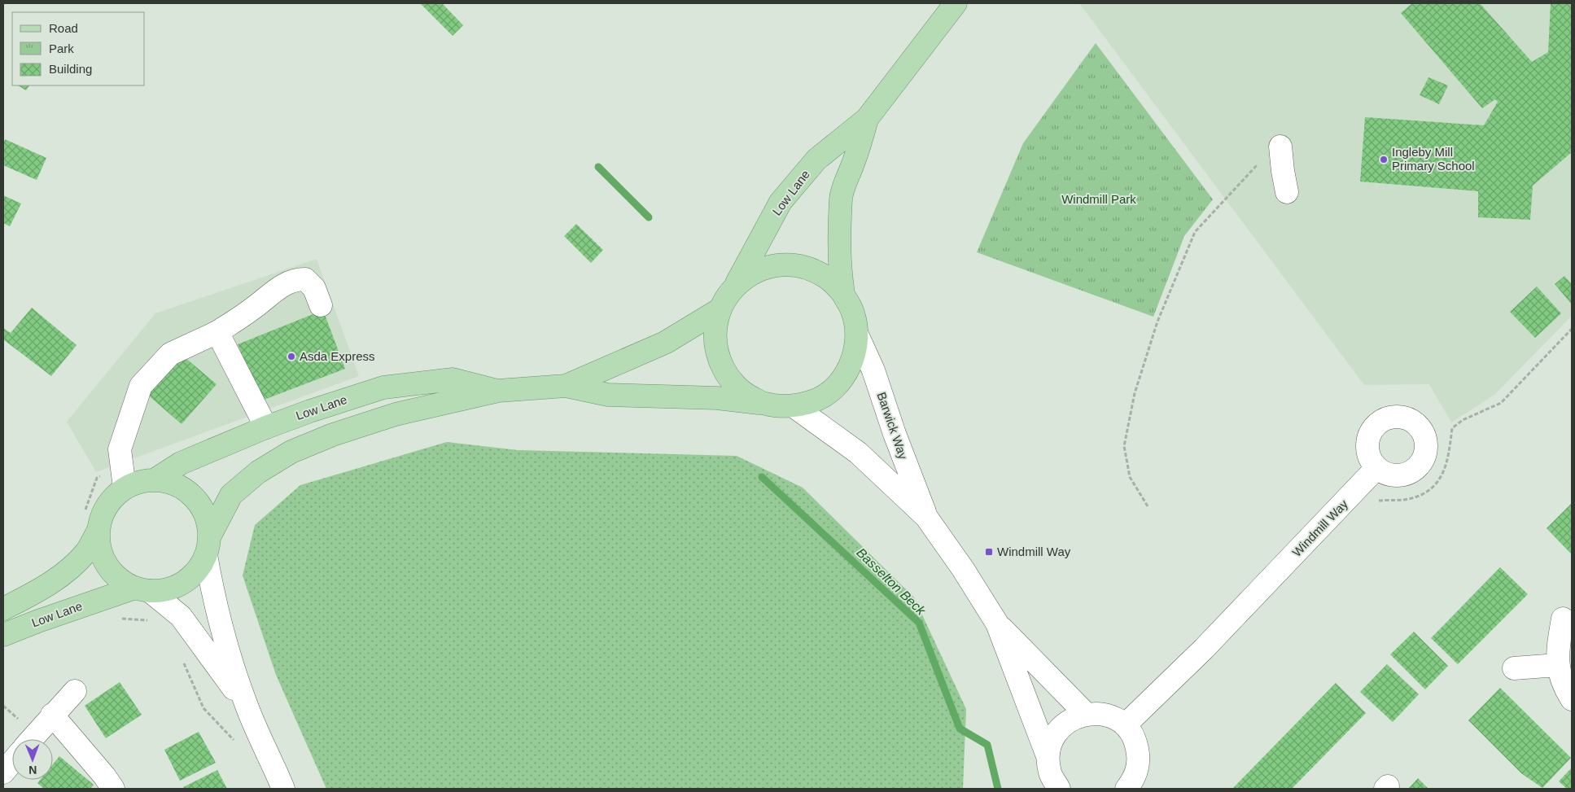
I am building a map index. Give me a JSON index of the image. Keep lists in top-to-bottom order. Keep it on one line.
{"streets":{"main road":["Low Lane"],"street":["Barwick Way","Windmill Way"]},"crossings":[["Low Lane","Barwick Way"]],"water":["Basselton Beck"],"parks":["Windmill Park"],"places":{"other":["Ingleby Mill Primary School","Asda Express"],"transit":["Windmill Way"]},"legend":["Road","Park","Building"],"north":"bottom"}
